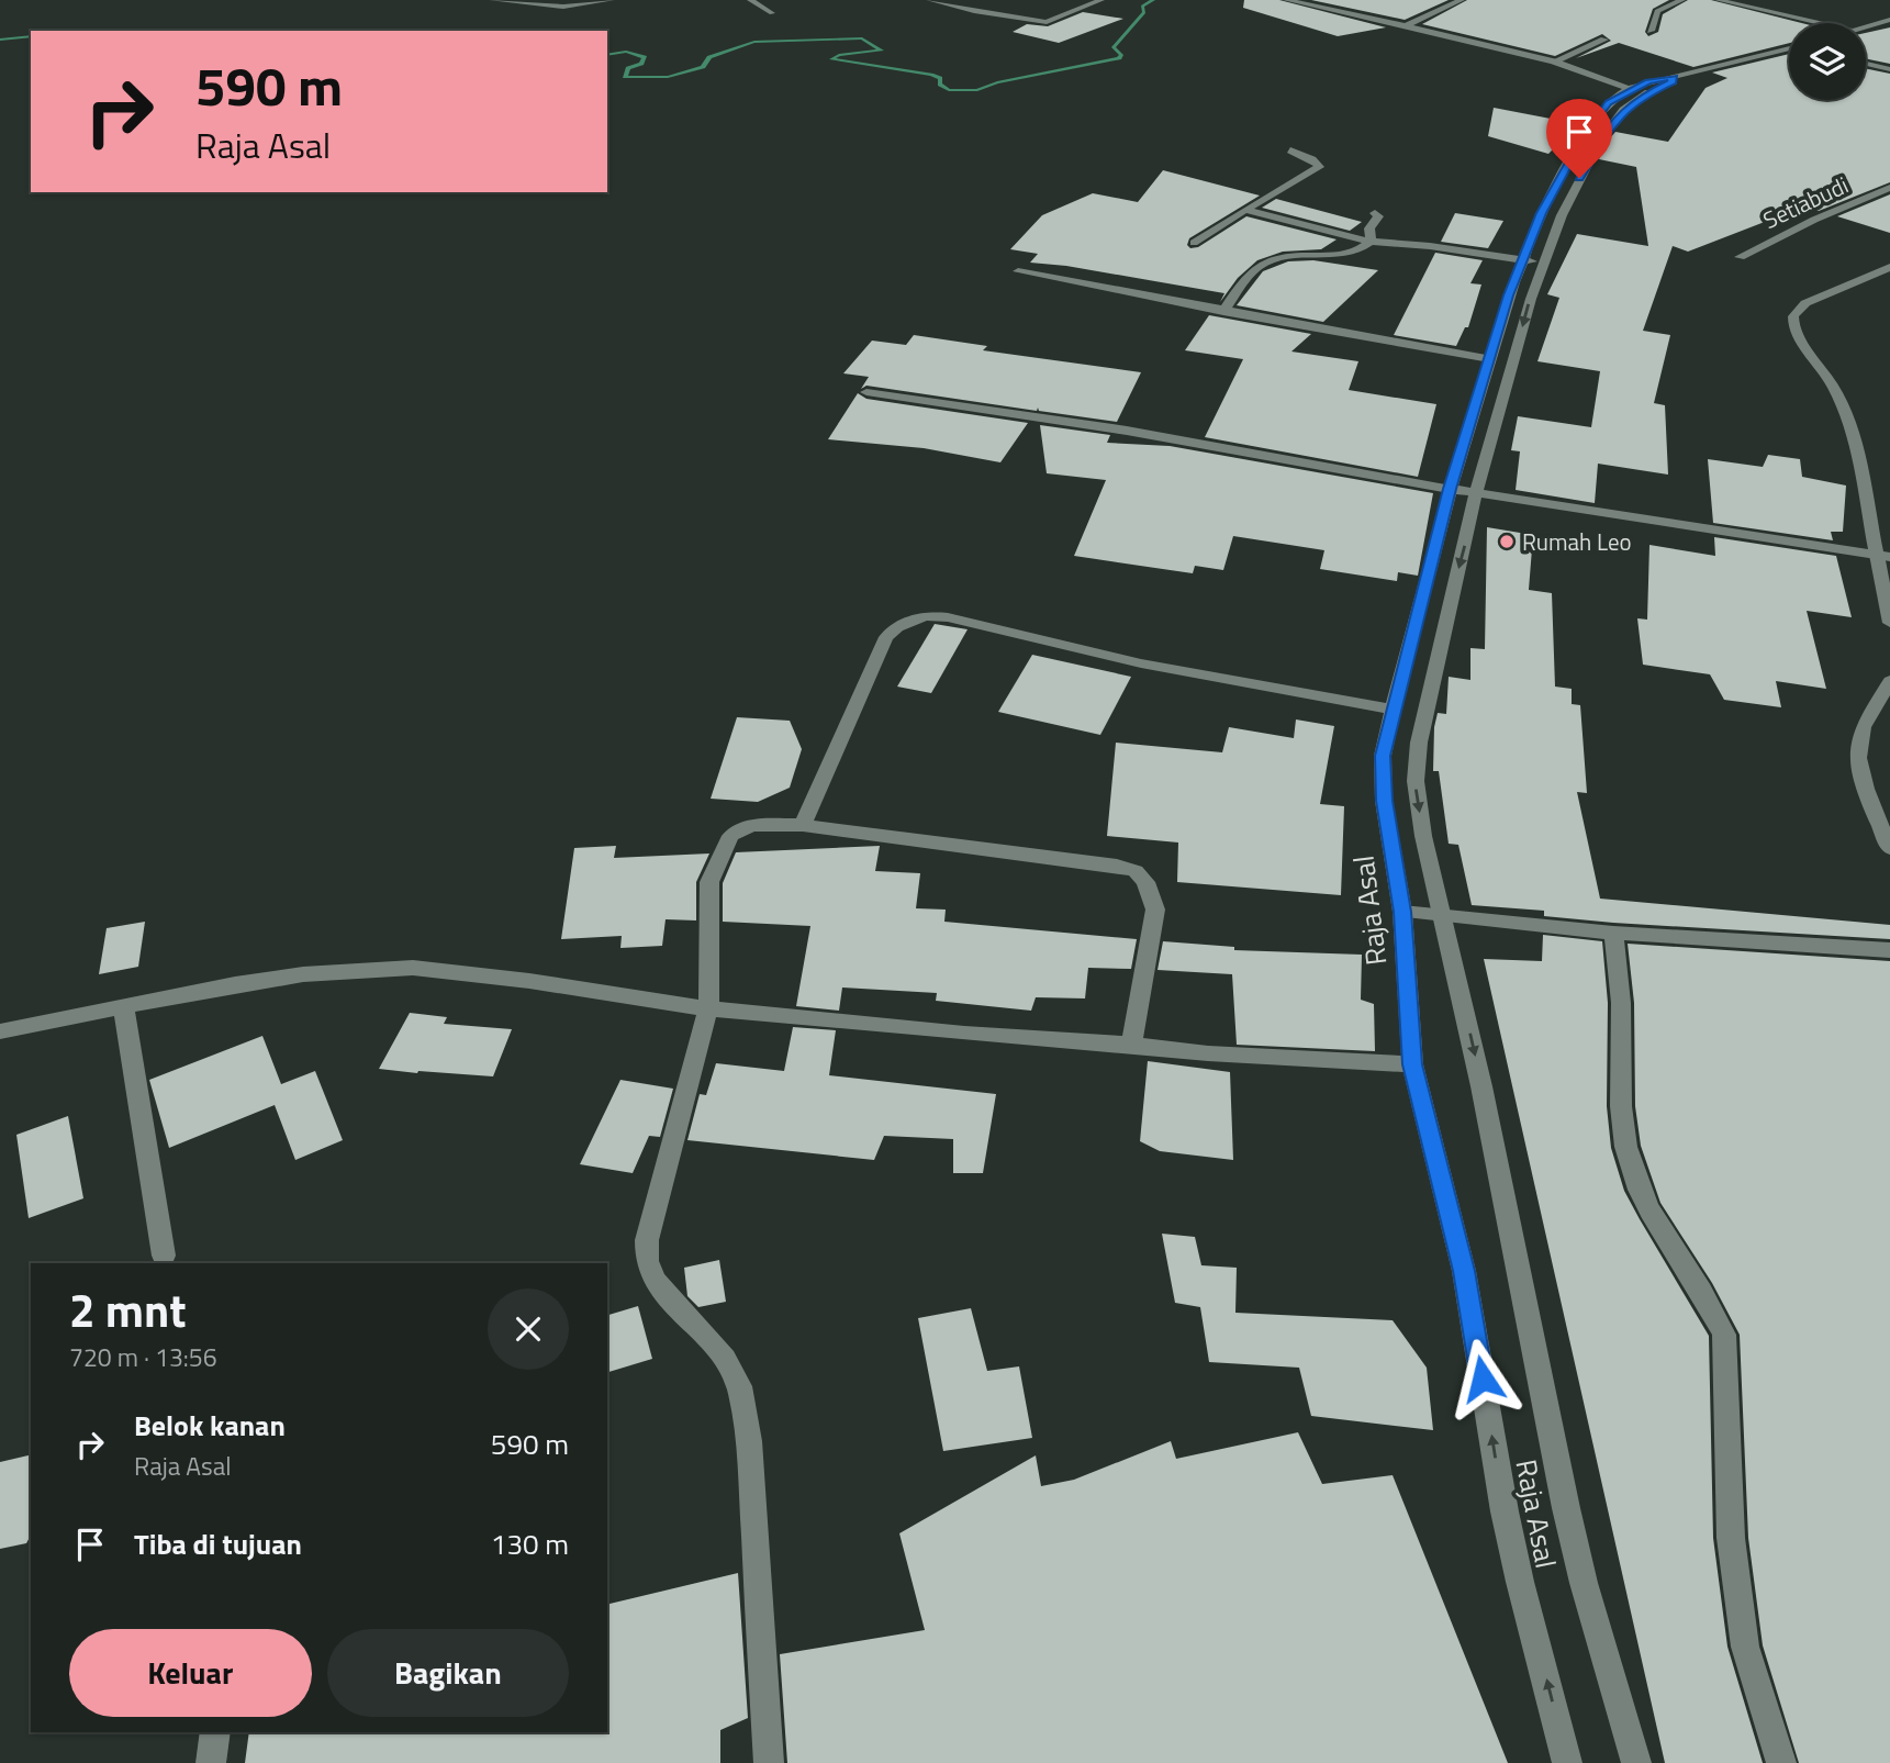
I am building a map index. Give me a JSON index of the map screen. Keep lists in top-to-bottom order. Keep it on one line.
{"streets":{"street":["Setiabudi","Raja Asal"]},"places":["Rumah Leo"],"page":{"turn":["590 m","Raja Asal"],"heading":["2 mnt","720 m · 13:56"],"list":[{"name":"Belok kanan","note":"Raja Asal","value":"590 m"},{"name":"Tiba di tujuan","value":"130 m"}],"buttons":["Keluar","Bagikan"]}}
